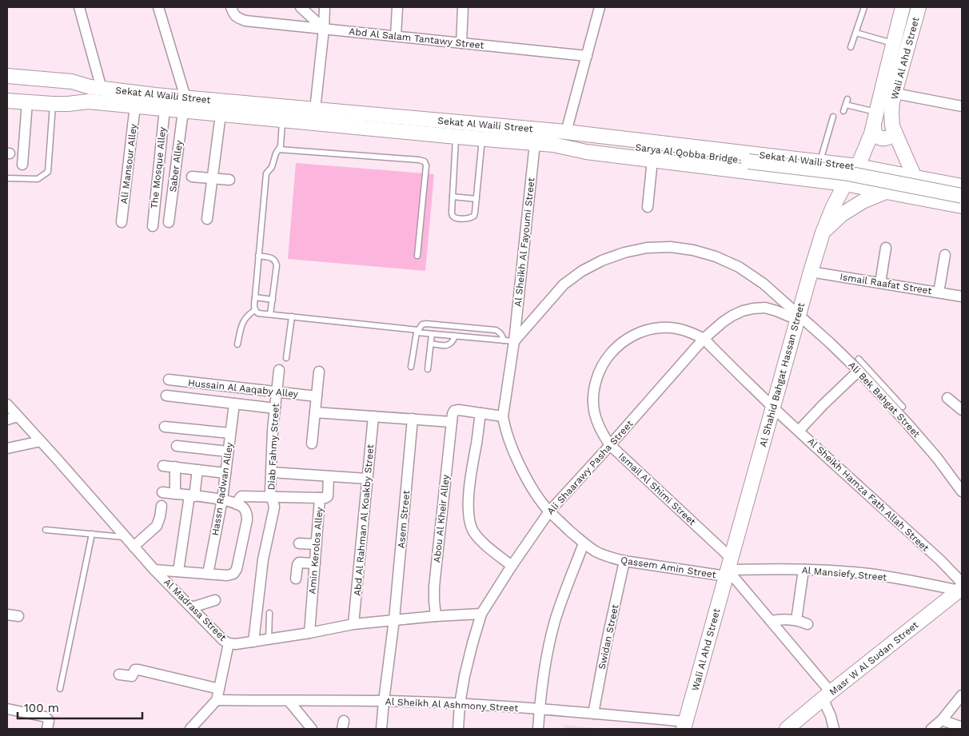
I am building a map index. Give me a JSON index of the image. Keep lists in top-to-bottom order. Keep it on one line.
{"streets":{"main road":["Wali Al Ahd Street","Sekat Al Waili Street","Sarya Al Qobba Bridge","Al Shahid Bahgat Hassan Street","Masr W Al Sudan Street"],"street":["Abd Al Salam Tantawy Street","Ali Mansour Alley","Saber Alley","The Mosque Alley","Al Sheikh Al Fayoumi Street","Ismail Raafat Street","Hussain Al Aaqaby Alley","Ali Bek Bahgat Street","Diab Fahmy Street","Ali Shaarawy Pasha Street","Hassn Radwan Alley","Ismail Al Shimi Street","Al Sheikh Hamza Fath Allah Street","Abou Al Kheir Alley","Asem Street","Abd Al Rahman Al Koakby Street","Amin Kerolos Alley","Qassem Amin Street","Al Mansiefy Street","Al Madrasa Street","Swidan Street","Al Sheikh Al Ashmony Street"]},"crossings":[["Wali Al Ahd Street","Sekat Al Waili Street"],["Wali Al Ahd Street","Al Shahid Bahgat Hassan Street"],["Wali Al Ahd Street","Ismail Al Shimi Street"],["Wali Al Ahd Street","Qassem Amin Street"],["Wali Al Ahd Street","Al Mansiefy Street"],["Wali Al Ahd Street","Al Sheikh Al Ashmony Street"],["Sekat Al Waili Street","Sarya Al Qobba Bridge"],["Sekat Al Waili Street","Ali Mansour Alley"],["Sekat Al Waili Street","Saber Alley"],["Sekat Al Waili Street","The Mosque Alley"],["Sekat Al Waili Street","Al Sheikh Al Fayoumi Street"],["Sekat Al Waili Street","Al Shahid Bahgat Hassan Street"],["Al Sheikh Al Fayoumi Street","Qassem Amin Street"],["Ismail Raafat Street","Al Shahid Bahgat Hassan Street"],["Al Shahid Bahgat Hassan Street","Ali Bek Bahgat Street"],["Al Shahid Bahgat Hassan Street","Ali Shaarawy Pasha Street"],["Al Shahid Bahgat Hassan Street","Ismail Al Shimi Street"],["Al Shahid Bahgat Hassan Street","Al Sheikh Hamza Fath Allah Street"],["Al Shahid Bahgat Hassan Street","Qassem Amin Street"],["Al Shahid Bahgat Hassan Street","Al Mansiefy Street"],["Hussain Al Aaqaby Alley","Diab Fahmy Street"],["Ali Bek Bahgat Street","Ali Shaarawy Pasha Street"],["Diab Fahmy Street","Al Madrasa Street"],["Ali Shaarawy Pasha Street","Ismail Al Shimi Street"],["Ali Shaarawy Pasha Street","Qassem Amin Street"],["Ali Shaarawy Pasha Street","Al Madrasa Street"],["Ali Shaarawy Pasha Street","Al Sheikh Al Ashmony Street"],["Ismail Al Shimi Street","Al Sheikh Hamza Fath Allah Street"],["Ismail Al Shimi Street","Qassem Amin Street"],["Ismail Al Shimi Street","Al Mansiefy Street"],["Ismail Al Shimi Street","Masr W Al Sudan Street"],["Al Sheikh Hamza Fath Allah Street","Al Mansiefy Street"],["Al Sheikh Hamza Fath Allah Street","Masr W Al Sudan Street"],["Abou Al Kheir Alley","Al Madrasa Street"],["Asem Street","Al Madrasa Street"],["Asem Street","Al Sheikh Al Ashmony Street"],["Abd Al Rahman Al Koakby Street","Al Madrasa Street"],["Amin Kerolos Alley","Al Madrasa Street"],["Qassem Amin Street","Al Mansiefy Street"],["Qassem Amin Street","Swidan Street"],["Al Mansiefy Street","Masr W Al Sudan Street"],["Swidan Street","Al Sheikh Al Ashmony Street"]],"scale_bar":"100 m"}
